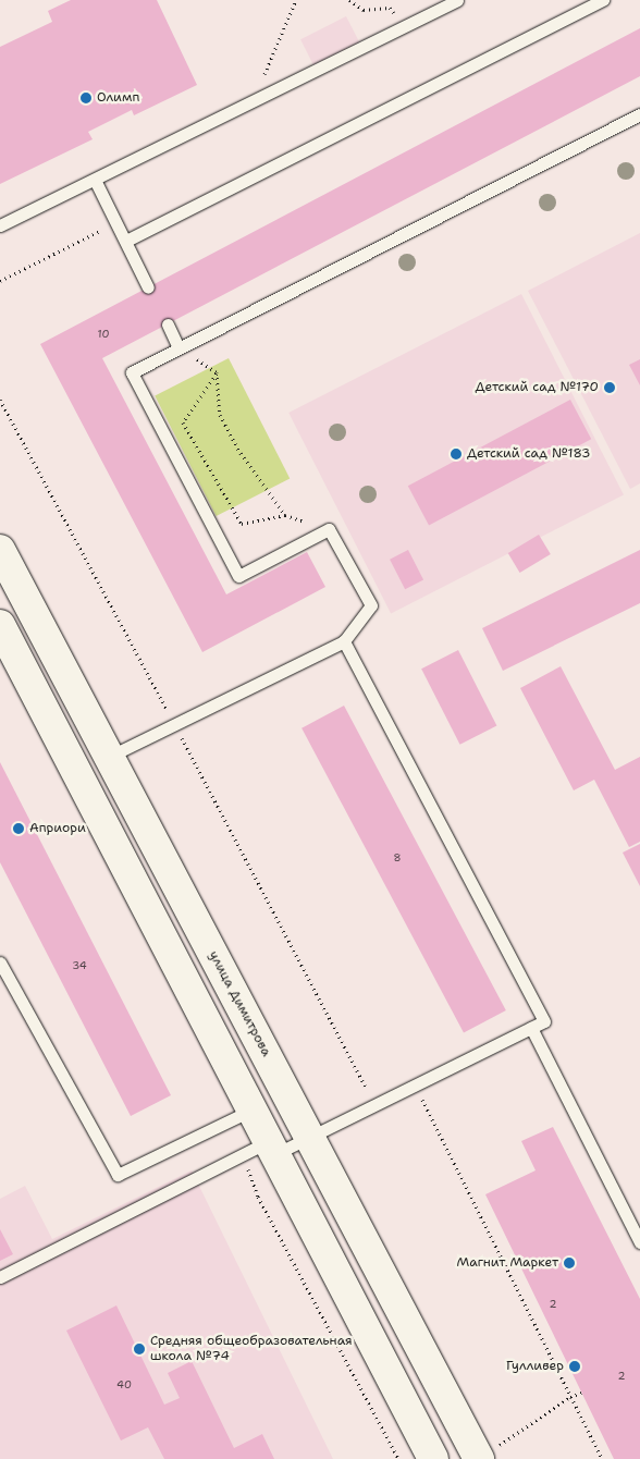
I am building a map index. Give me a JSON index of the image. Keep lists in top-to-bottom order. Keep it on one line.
{"streets":{"main road":["улица Димитрова"]},"places":["Олимп","Детский сад №170","Детский сад №183","Априори","Магнит Маркет","Средняя общеобразовательная школа №74","Гулливер"],"house_numbers":["10","8","34","2","2","40"]}
